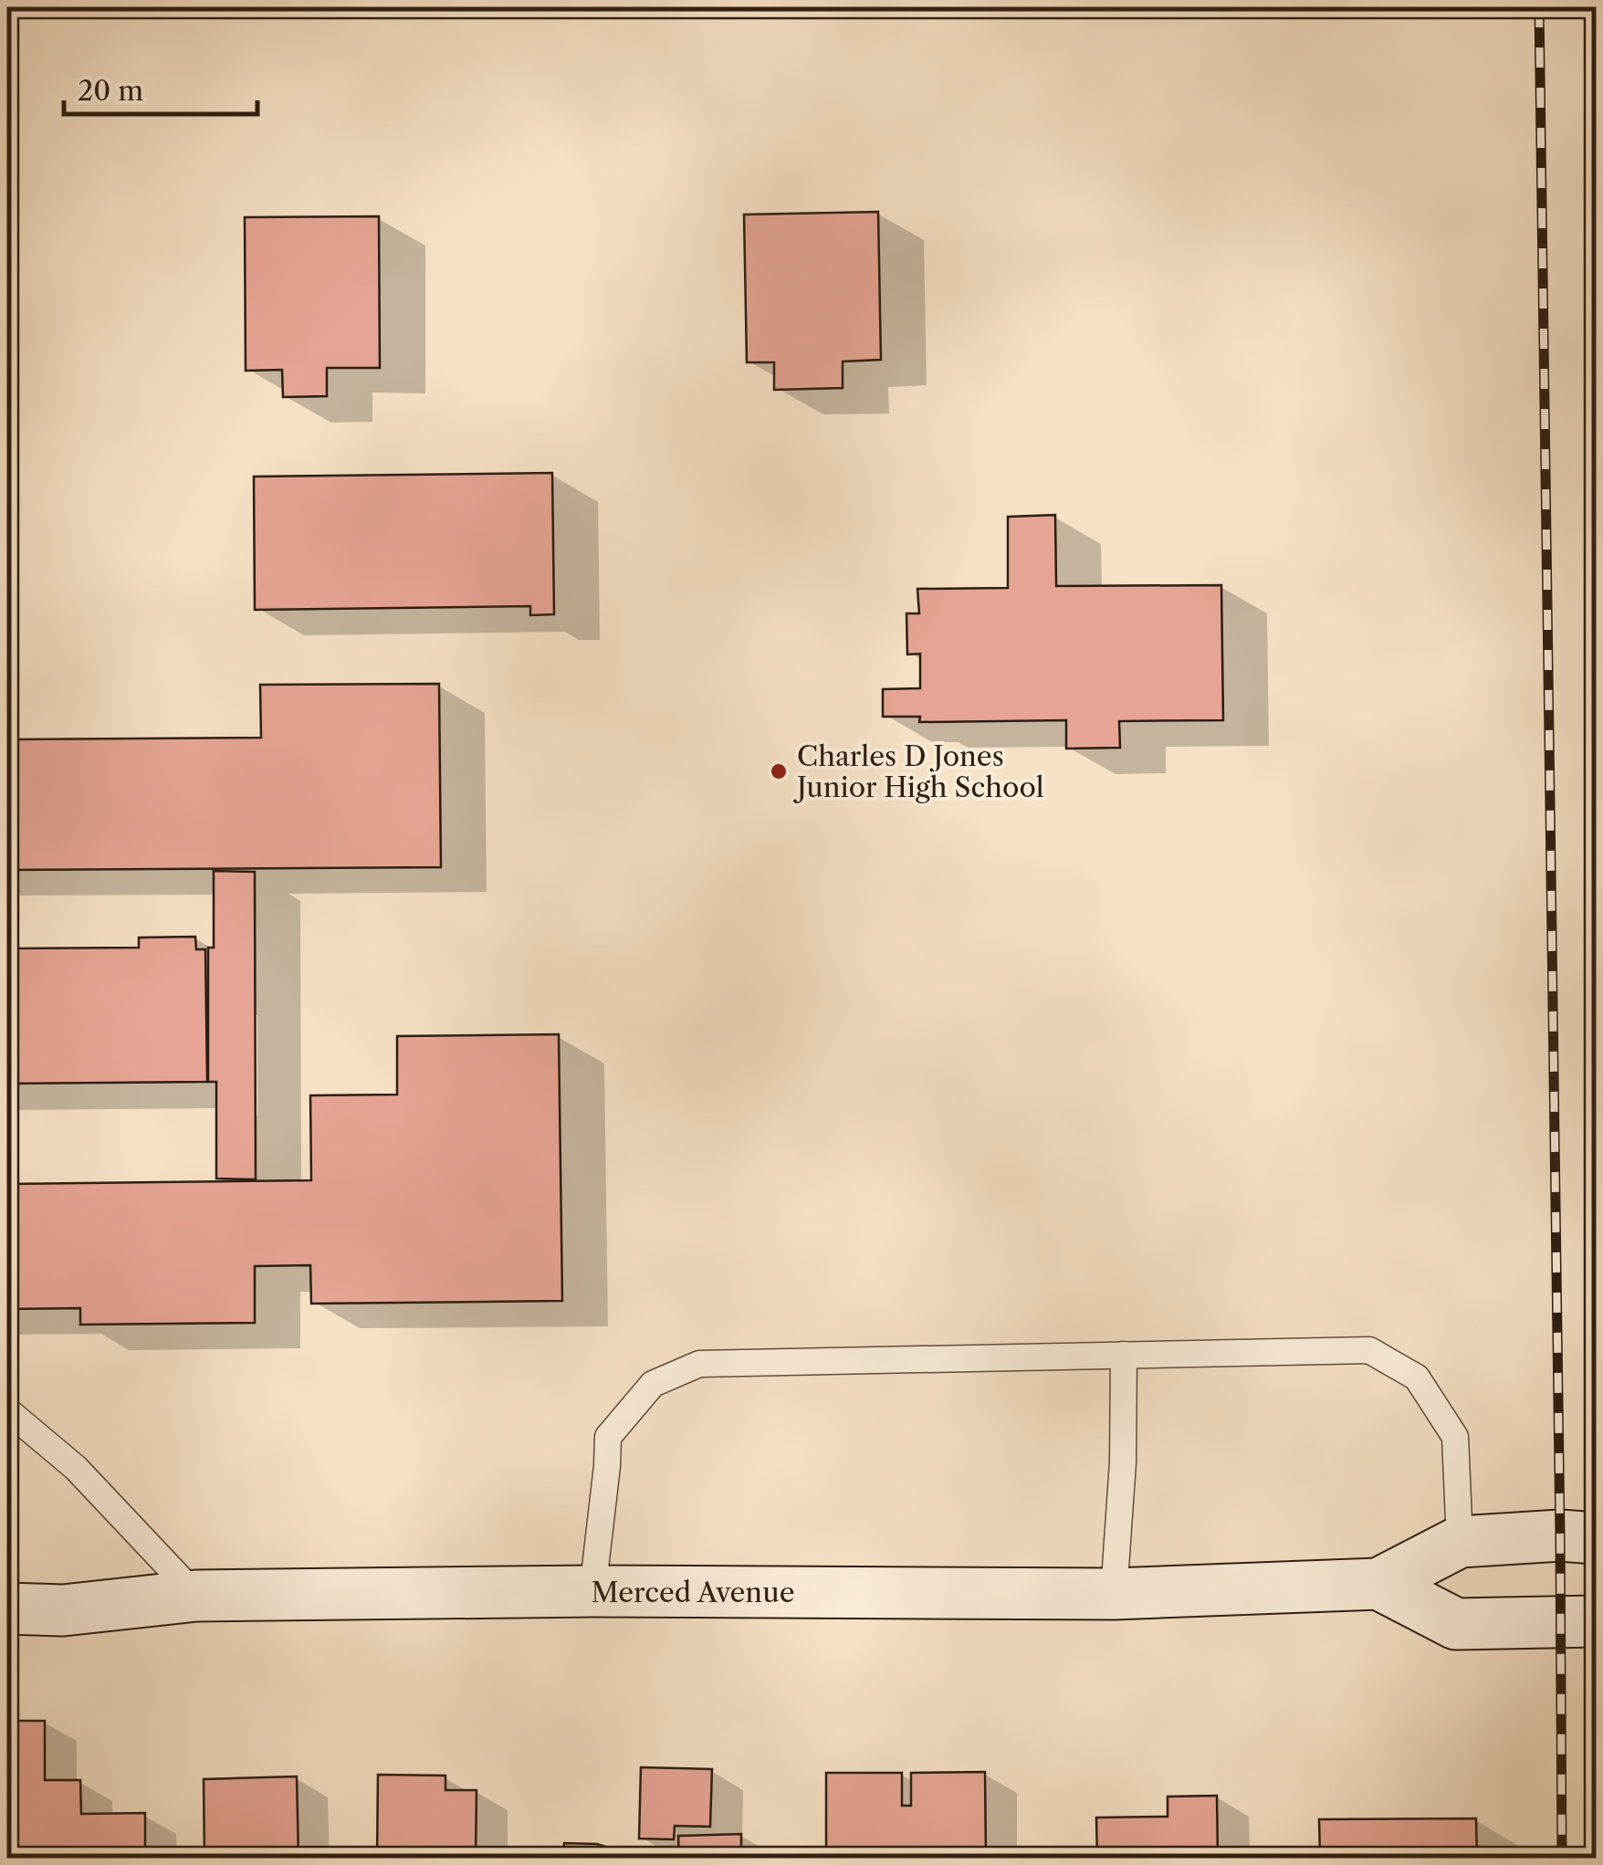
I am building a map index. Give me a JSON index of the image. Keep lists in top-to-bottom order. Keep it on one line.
{"streets":{"main road":["Merced Avenue"]},"places":["Charles D Jones Junior High School"],"scale_bar":"20 m"}
